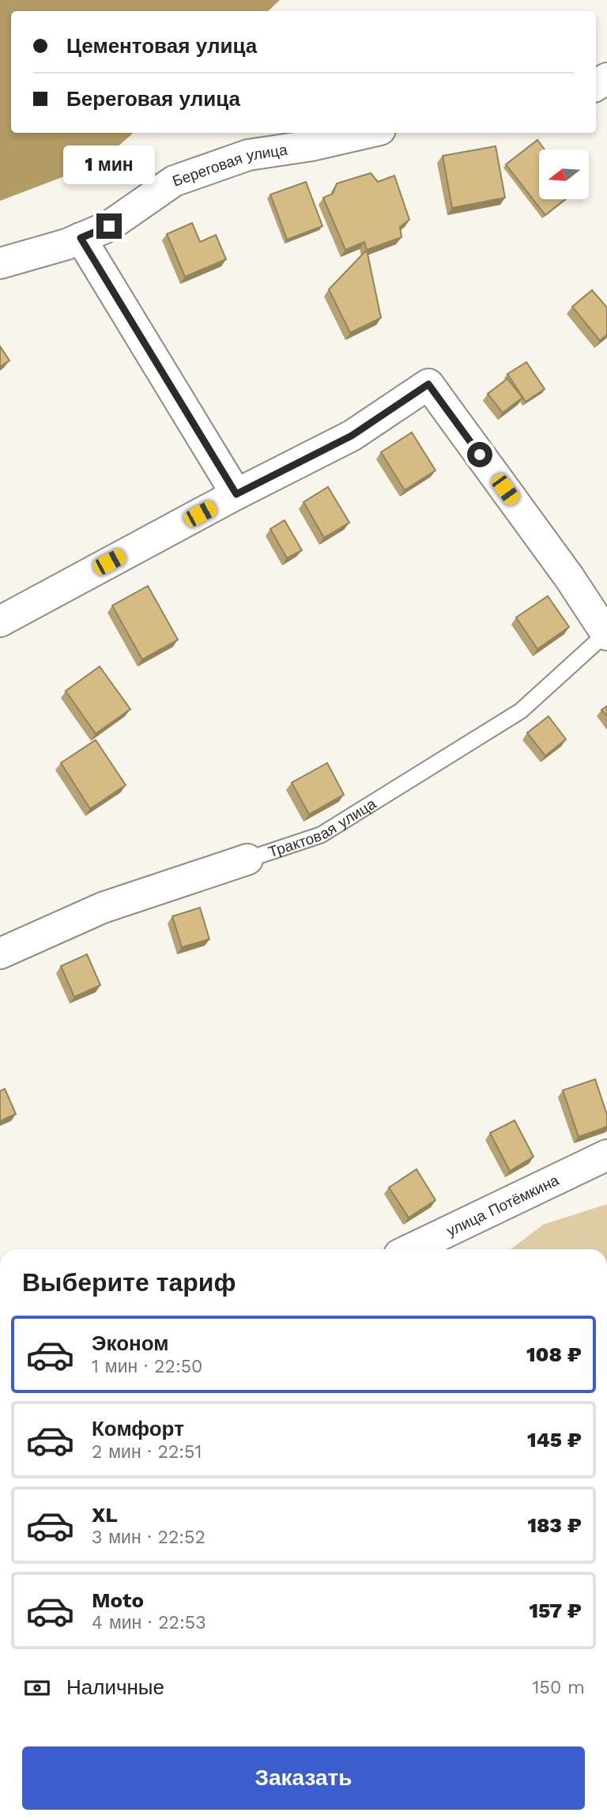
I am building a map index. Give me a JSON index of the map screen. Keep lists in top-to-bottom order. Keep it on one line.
{"streets":{"street":["Береговая улица","Трактовая улица","улица Потёмкина"]},"north":"left","page":{"banner":["Цементовая улица","Береговая улица"],"bubble":"1 мин","heading":"Выберите тариф","list":[{"name":"Эконом","note":"1 мин · 22:50","value":"108 ₽"},{"name":"Комфорт","note":"2 мин · 22:51","value":"145 ₽"},{"name":"XL","note":"3 мин · 22:52","value":"183 ₽"},{"name":"Moto","note":"4 мин · 22:53","value":"157 ₽"}],"pay":["Наличные","150 m"],"buttons":"Заказать"}}
